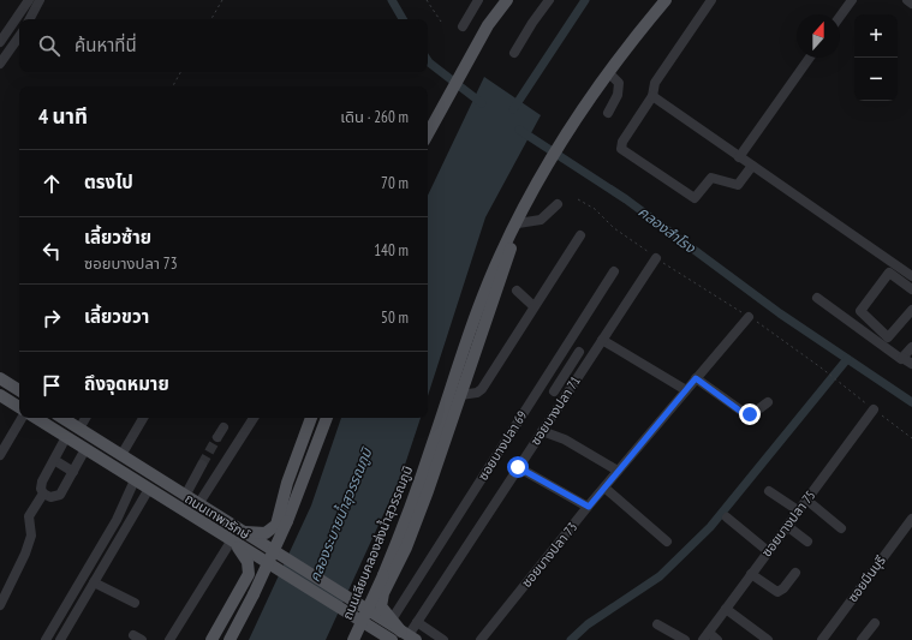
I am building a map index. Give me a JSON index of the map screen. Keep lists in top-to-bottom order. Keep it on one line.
{"streets":{"main road":["ถนนเทพารักษ์","ถนนเลียบคลองส่งน้ำสุวรรณภูมิ"],"street":["ซอยบางปลา 71","ซอยบางปลา 69","ซอยบางปลา 75","ซอยบางปลา 73","ซอยมีนบุรี"]},"crossings":[["ซอยบางปลา 71","ถนนเทพารักษ์"]],"water":["คลองสำโรง","คลองระบายน้ำสุวรรณภูมิ"],"north":"top","page":{"map_buttons":["+","−"],"search":"ค้นหาที่นี่","heading":["4 นาที","เดิน · 260 m"],"list":[["ตรงไป","70 m"],["เลี้ยวซ้าย","ซอยบางปลา 73","140 m"],["เลี้ยวขวา","50 m"],"ถึงจุดหมาย"]}}
